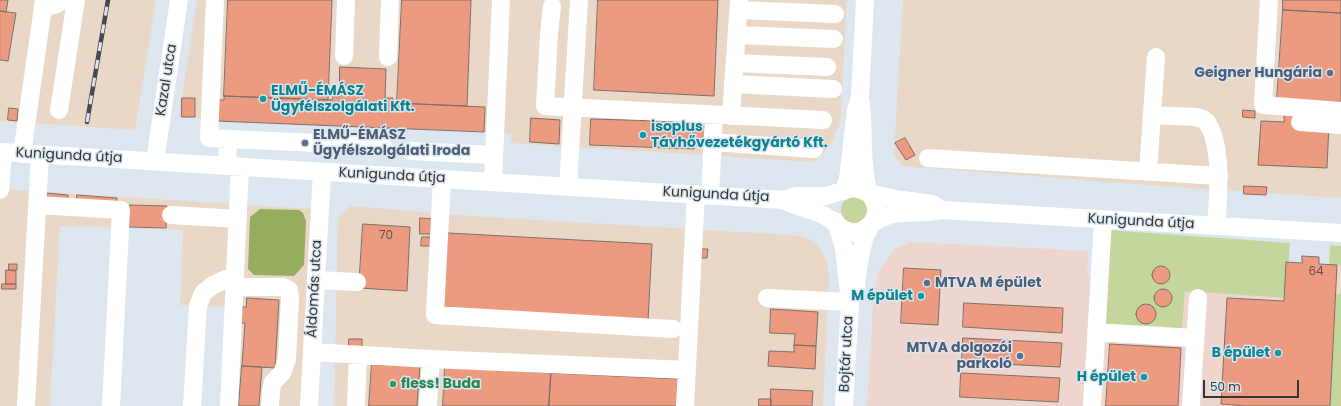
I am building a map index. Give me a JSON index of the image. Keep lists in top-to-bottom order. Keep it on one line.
{"streets":{"street":["Kazal utca","Kunigunda útja","Áldomás utca","Bojtár utca"]},"crossings":[["Kazal utca","Kunigunda útja"],["Kunigunda útja","Áldomás utca"],["Kunigunda útja","Bojtár utca"]],"places":["Geigner Hungária","ELMŰ-ÉMÁSZ Ügyfélszolgálati Kft.","isoplus Távhővezetékgyártó Kft.","ELMŰ-ÉMÁSZ Ügyfélszolgálati Iroda","MTVA M épület","M épület","B épület","MTVA dolgozói parkoló","H épület","fless! Buda"],"house_numbers":["70","64"],"scale_bar":"50 m"}
